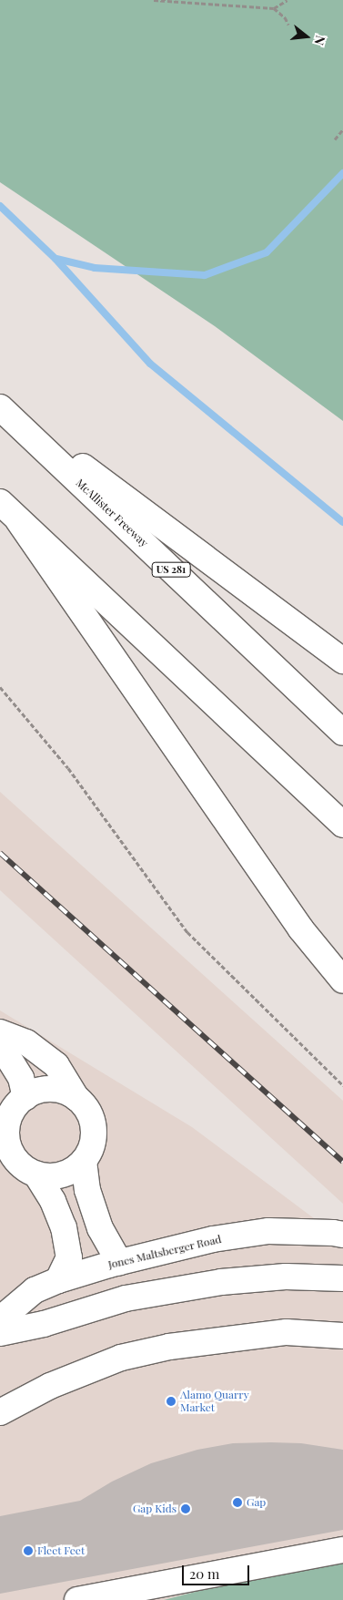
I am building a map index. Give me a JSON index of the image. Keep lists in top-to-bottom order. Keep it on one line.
{"streets":{"main road":["McAllister Freeway","US 281","Jones Maltsberger Road"]},"places":["Alamo Quarry Market","Gap","Gap Kids","Fleet Feet"],"scale_bar":"20 m","north":"right"}
